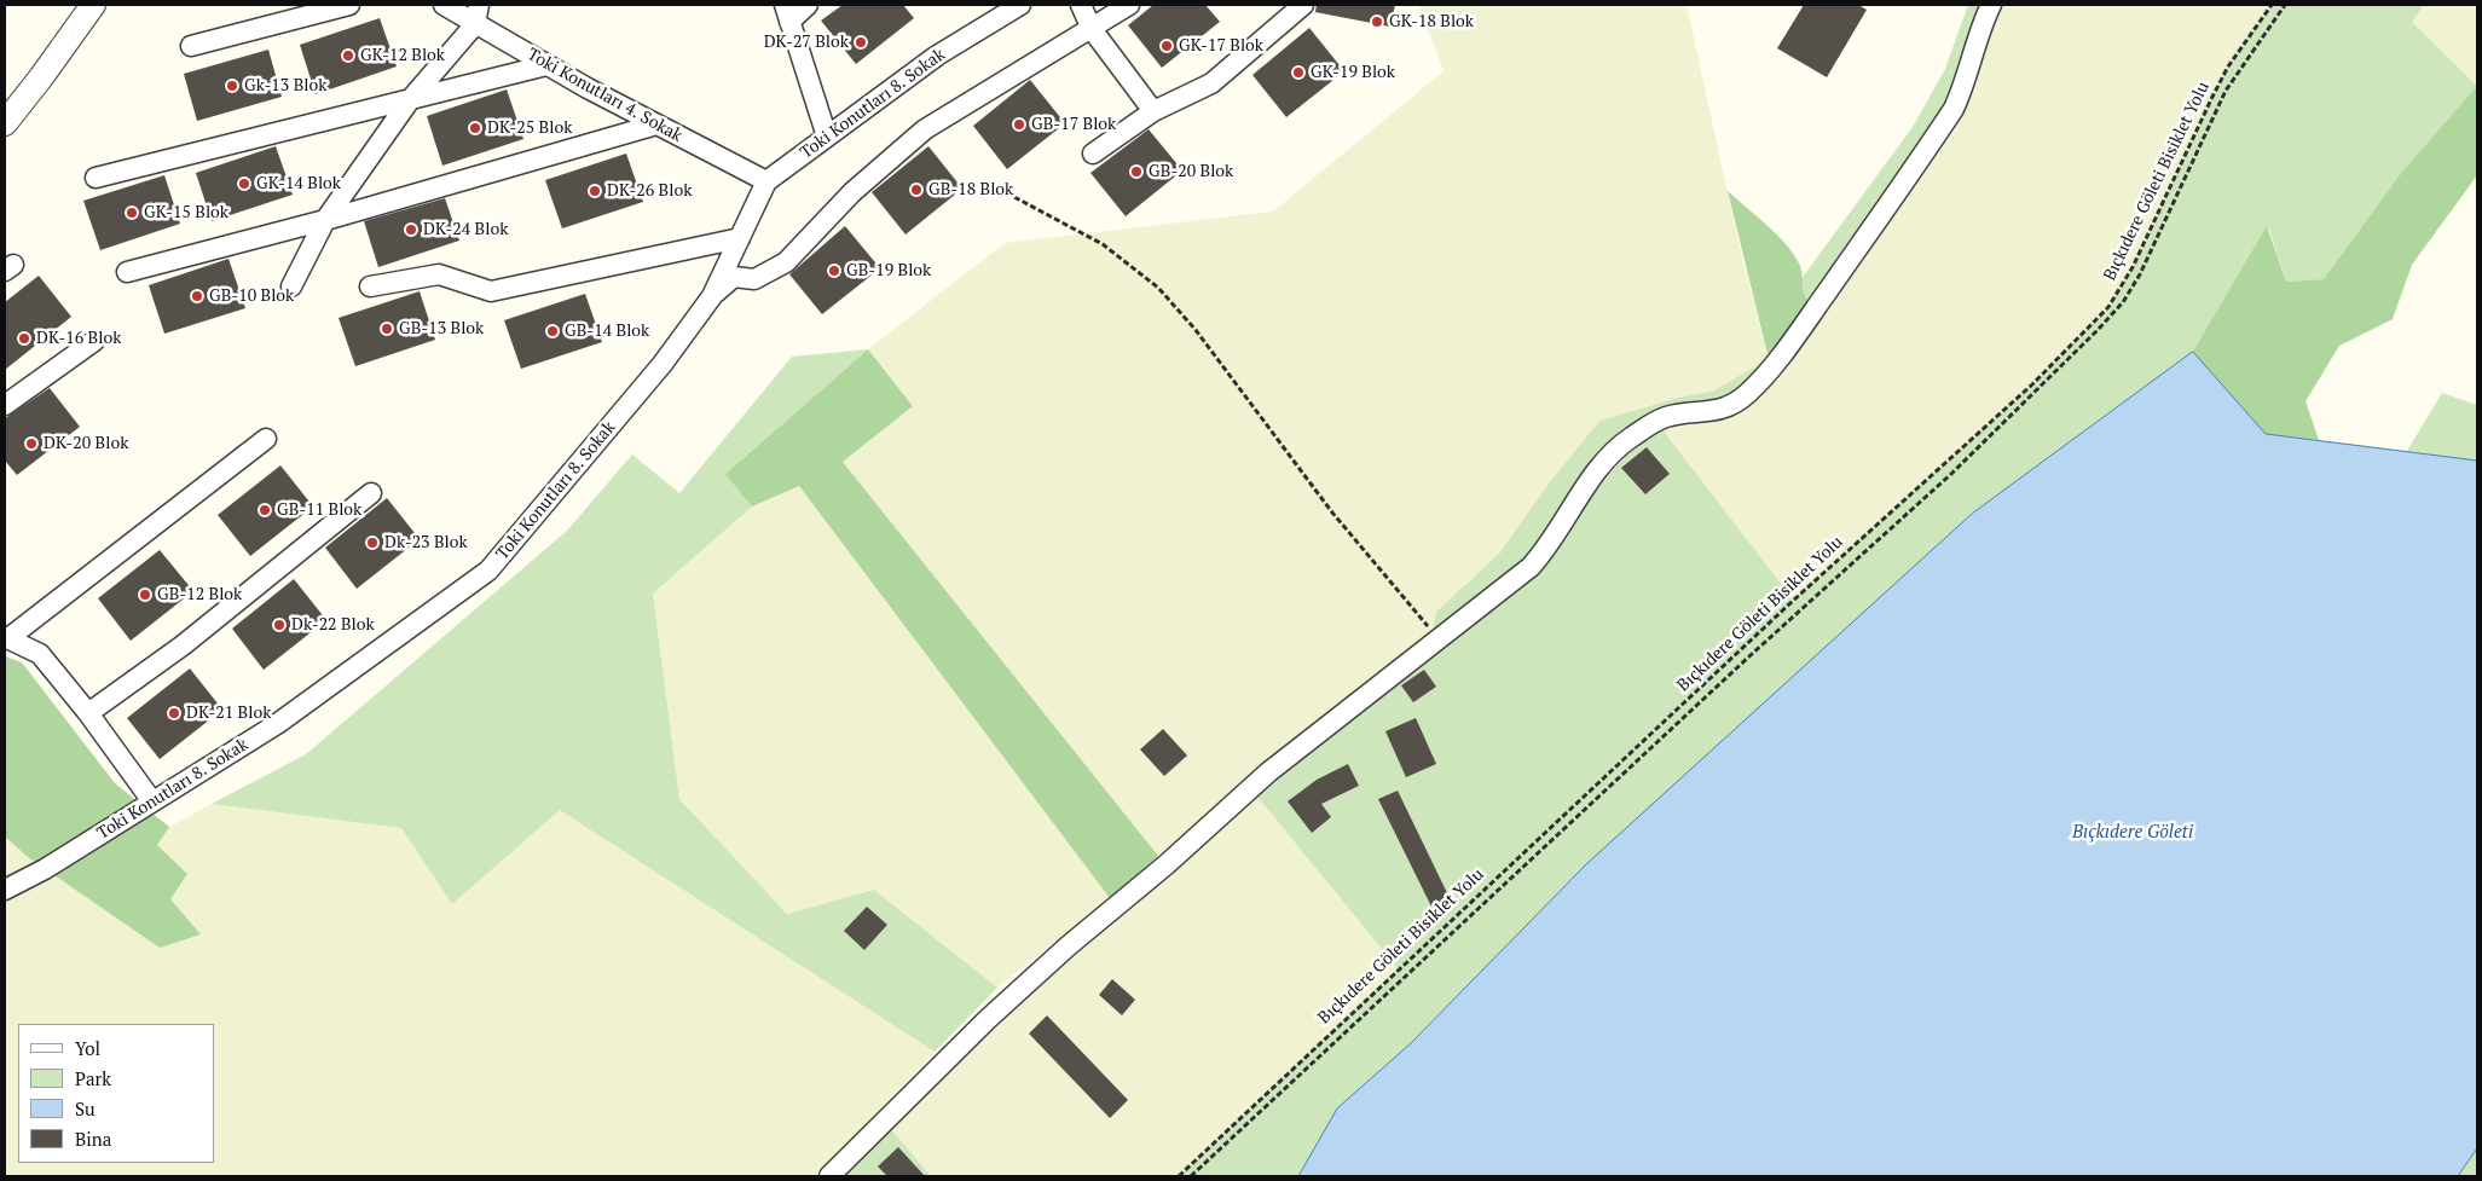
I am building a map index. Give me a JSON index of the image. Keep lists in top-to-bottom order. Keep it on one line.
{"streets":{"street":["Toki Konutları 4. Sokak","Toki Konutları 8. Sokak"],"path":["Bıçkıdere Göleti Bisiklet Yolu"]},"crossings":[["Toki Konutları 4. Sokak","Toki Konutları 8. Sokak"]],"water":["Bıçkıdere Göleti"],"places":["GK-18 Blok","DK-27 Blok","GK-17 Blok","GK-12 Blok","GK-19 Blok","Gk-13 Blok","GB-17 Blok","DK-25 Blok","GB-20 Blok","GK-14 Blok","GB-18 Blok","DK-26 Blok","GK-15 Blok","DK-24 Blok","GB-19 Blok","GB-10 Blok","GB-13 Blok","GB-14 Blok","DK-16 Blok","DK-20 Blok","GB-11 Blok","Dk-23 Blok","GB-12 Blok","Dk-22 Blok","DK-21 Blok"],"legend":["Yol","Park","Su","Bina"]}
